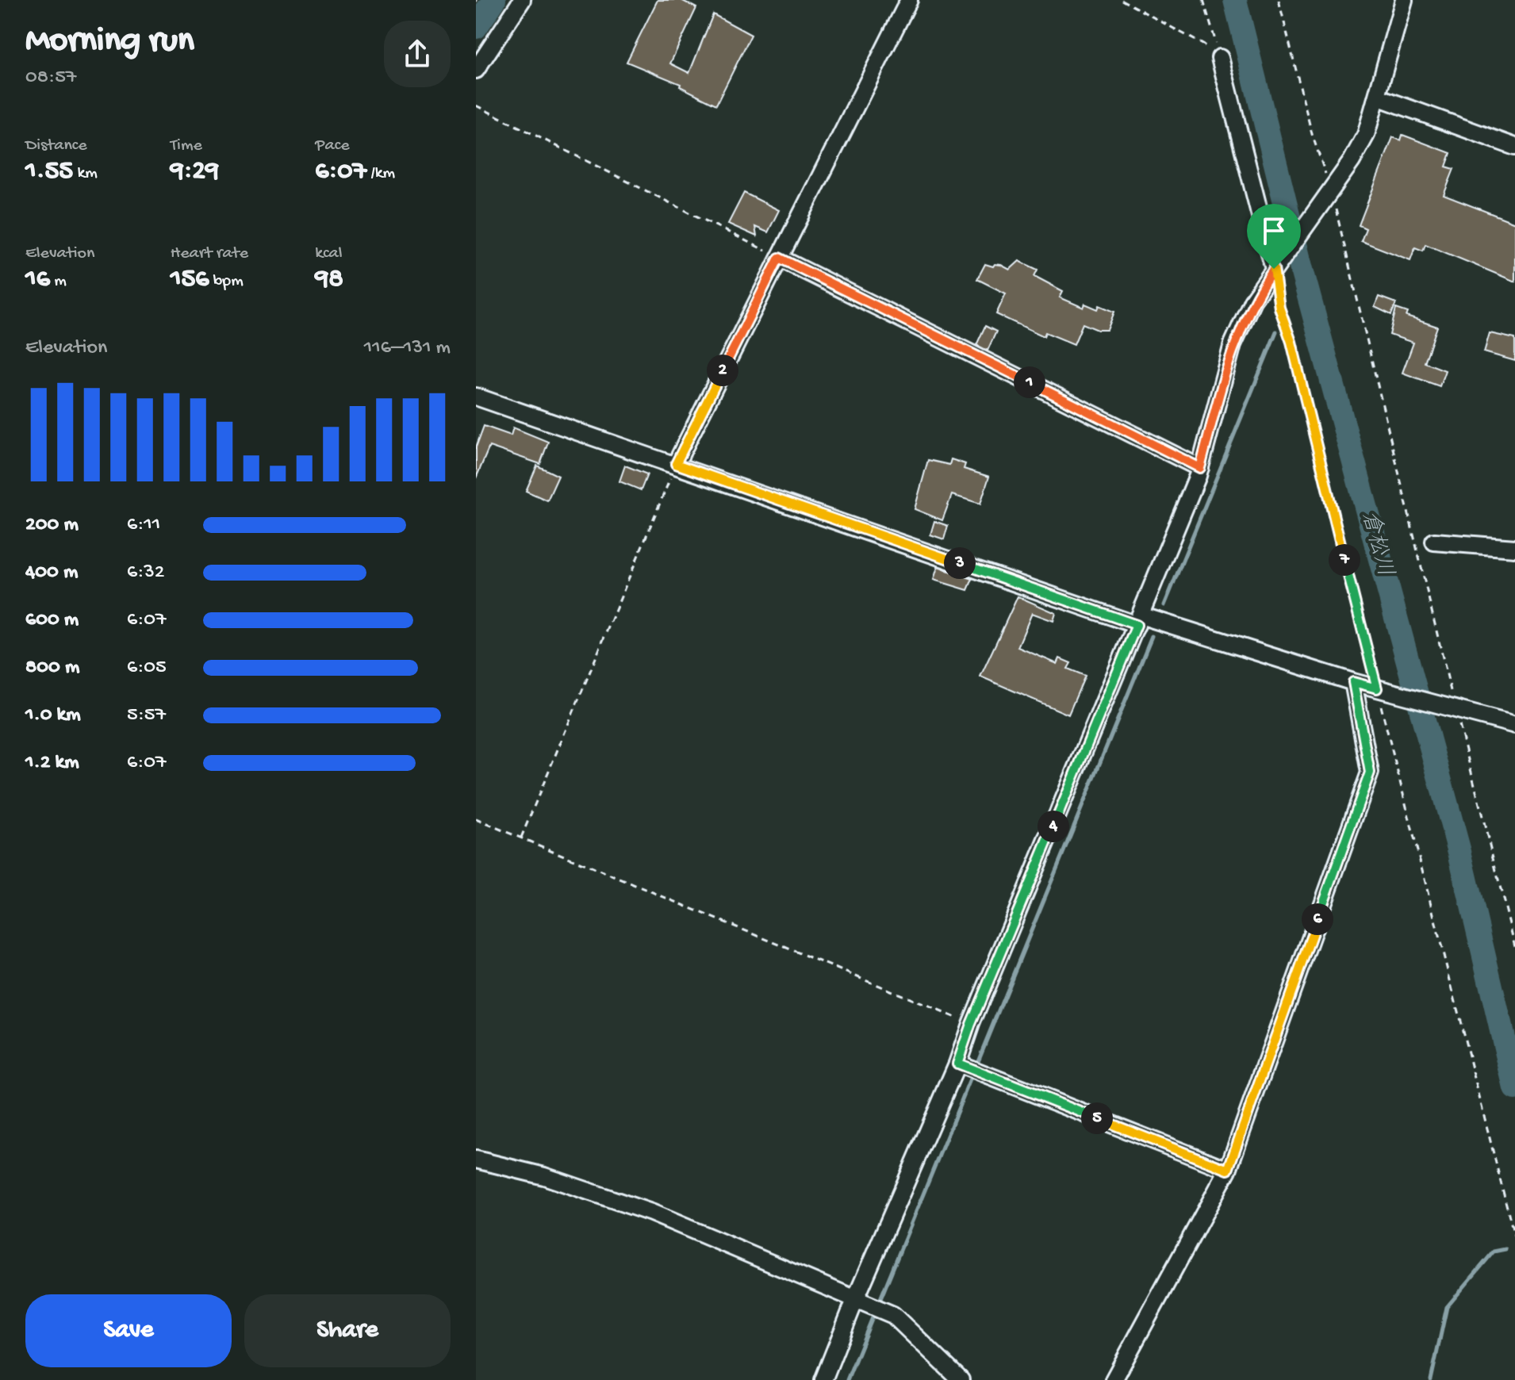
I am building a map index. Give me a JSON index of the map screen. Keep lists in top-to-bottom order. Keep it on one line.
{"water":["倉松川"],"page":{"heading":["Morning run","08:57"],"stats":[["Distance","1.55 km"],["Time","9:29"],["Pace","6:07 /km"],["Elevation","16 m"],["Heart rate","156 bpm"],["kcal","98"]],"chart":["Elevation","116–131 m"],"pins":["2","1","7","3","4","6","5"],"list":[{"name":"200 m","note":"6:11"},{"name":"400 m","note":"6:32"},{"name":"600 m","note":"6:07"},{"name":"800 m","note":"6:05"},{"name":"1.0 km","note":"5:57"},{"name":"1.2 km","note":"6:07"}],"buttons":["Save","Share"]}}
